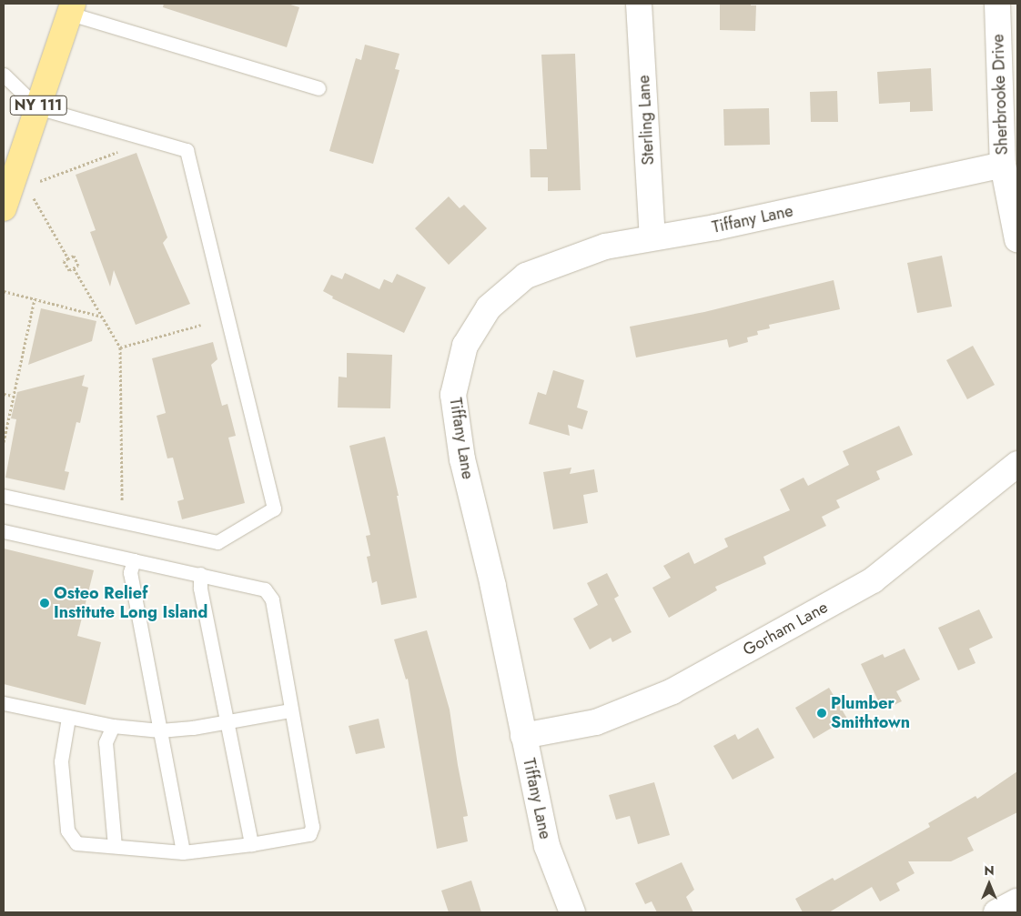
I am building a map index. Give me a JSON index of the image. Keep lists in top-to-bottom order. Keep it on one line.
{"streets":{"main road":["NY 111"],"street":["Sherbrooke Drive","Sterling Lane","Tiffany Lane","Gorham Lane"]},"crossings":[["Sherbrooke Drive","Tiffany Lane"],["Sterling Lane","Tiffany Lane"],["Tiffany Lane","Gorham Lane"]],"places":["Osteo Relief Institute Long Island","Plumber Smithtown"],"north":"top"}
